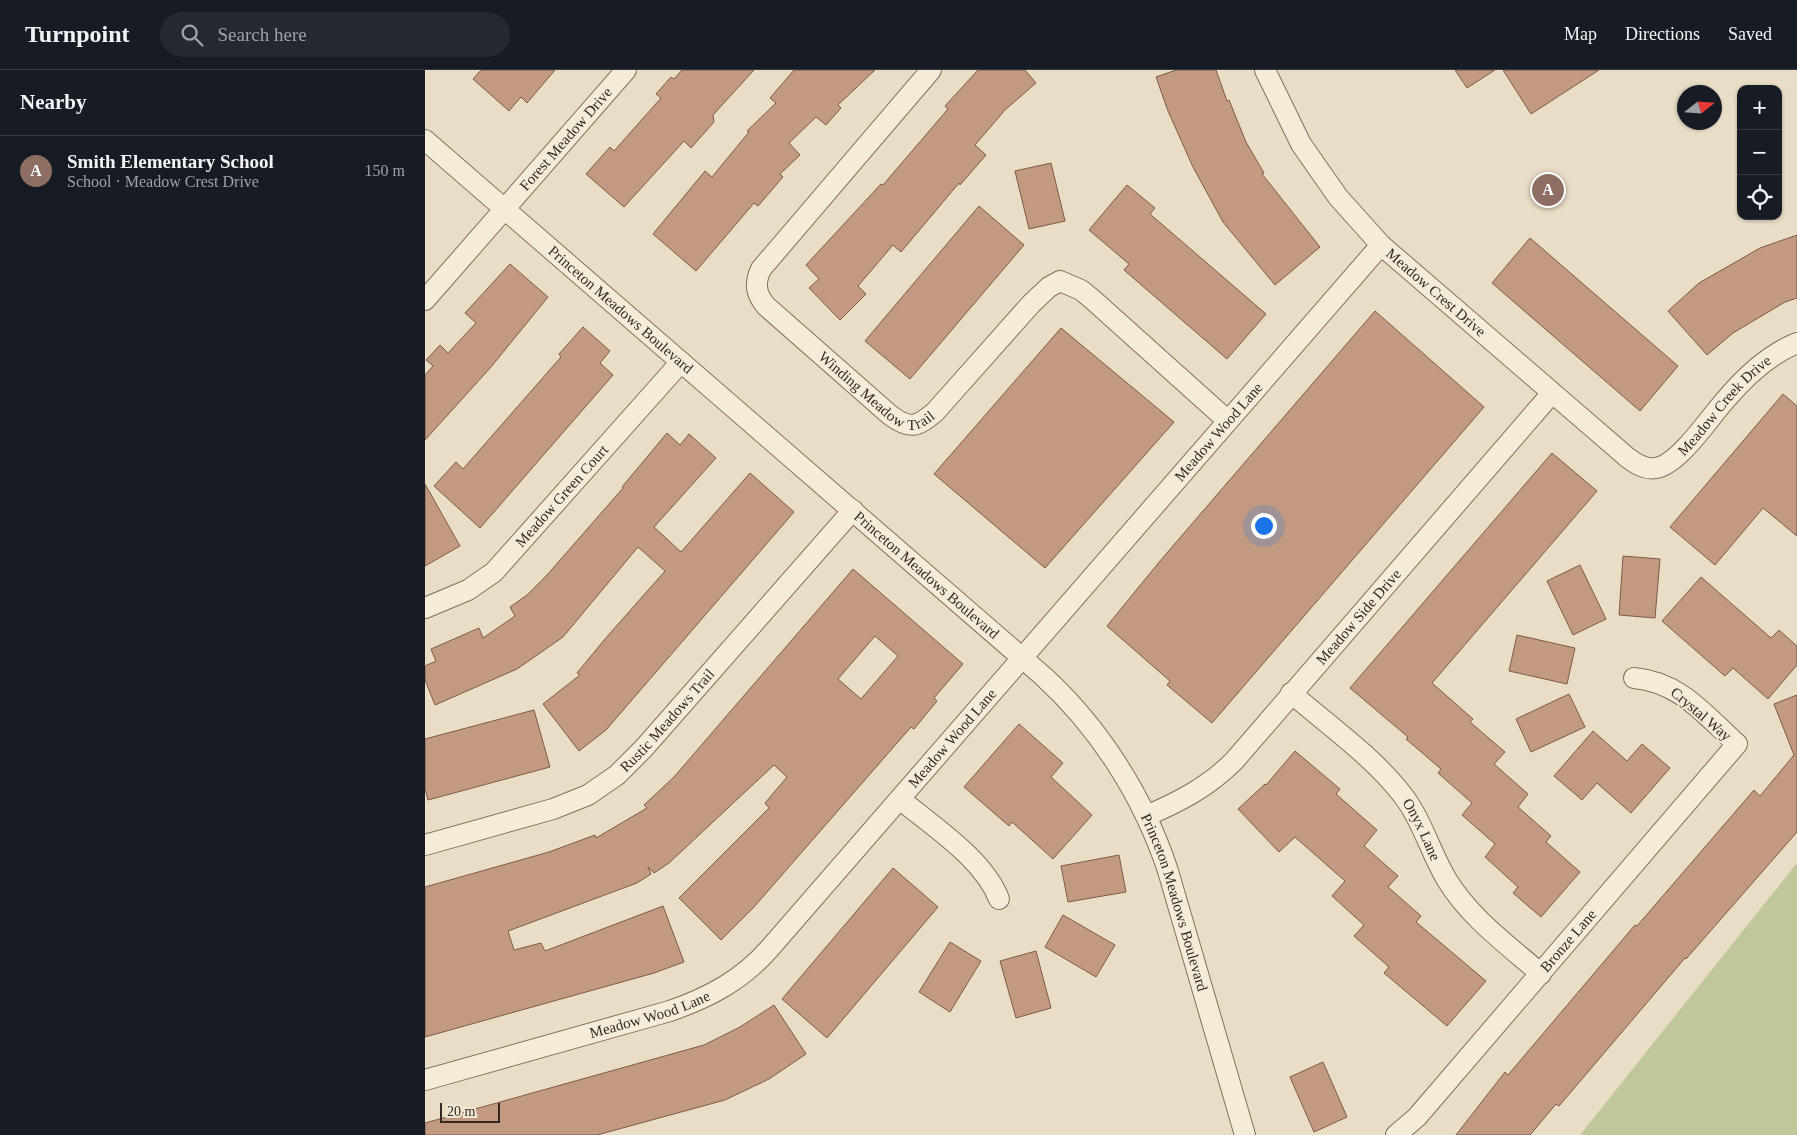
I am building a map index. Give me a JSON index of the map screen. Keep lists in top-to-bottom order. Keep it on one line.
{"streets":{"street":["Forest Meadow Drive","Meadow Crest Drive","Princeton Meadows Boulevard","Winding Meadow Trail","Meadow Creek Drive","Meadow Wood Lane","Meadow Green Court","Meadow Side Drive","Crystal Way","Rustic Meadows Trail","Onyx Lane","Bronze Lane"]},"crossings":[["Forest Meadow Drive","Princeton Meadows Boulevard"],["Meadow Crest Drive","Meadow Creek Drive"],["Meadow Crest Drive","Meadow Wood Lane"],["Meadow Crest Drive","Meadow Side Drive"],["Princeton Meadows Boulevard","Meadow Wood Lane"],["Princeton Meadows Boulevard","Meadow Green Court"],["Princeton Meadows Boulevard","Meadow Side Drive"],["Princeton Meadows Boulevard","Rustic Meadows Trail"],["Winding Meadow Trail","Meadow Wood Lane"],["Meadow Side Drive","Onyx Lane"],["Crystal Way","Bronze Lane"],["Onyx Lane","Bronze Lane"]],"scale_bar":"20 m","north":"right","page":{"header":"Turnpoint","search":"Search here","nav":["Map","Directions","Saved"],"heading":"Nearby","map_buttons":["+","−"],"list":[{"mark":"A","name":"Smith Elementary School","note":"School · Meadow Crest Drive","value":"150 m"}],"pins":"A","scale":"20 m"}}
